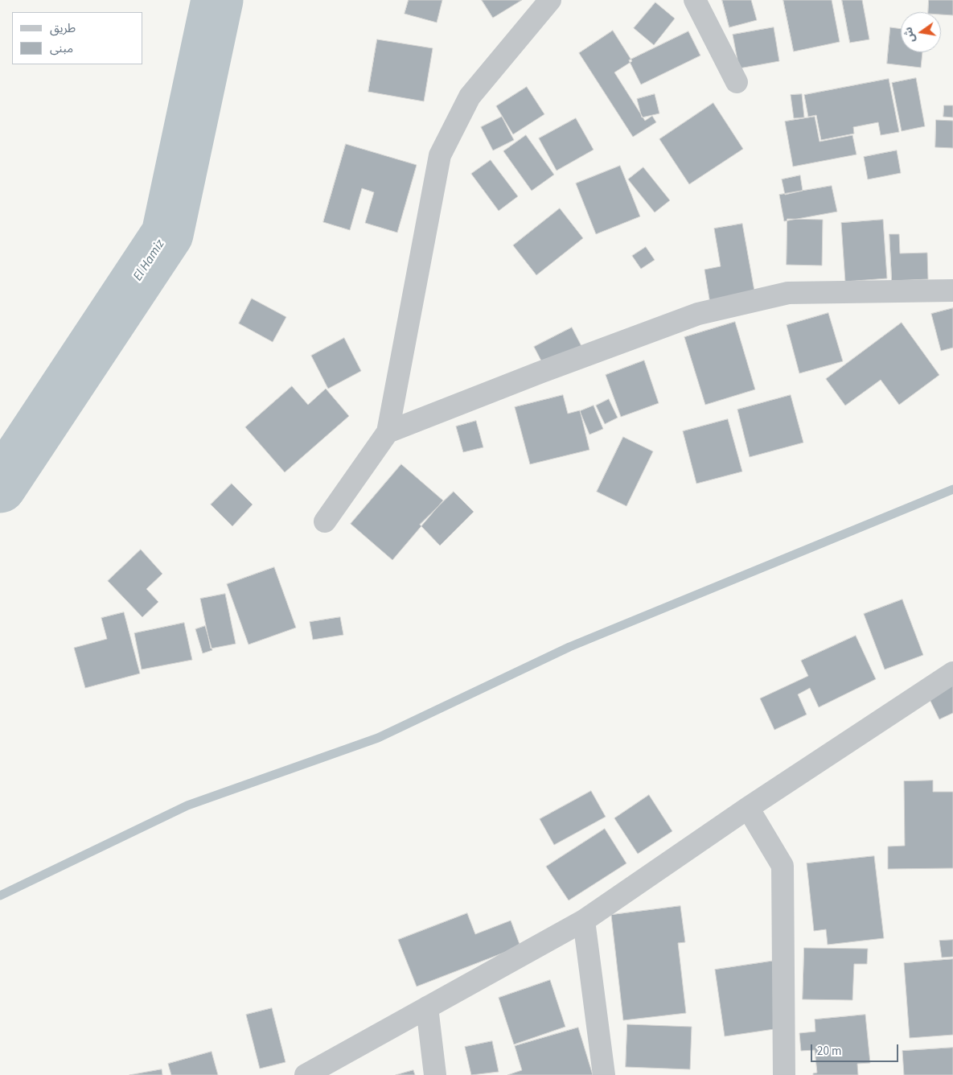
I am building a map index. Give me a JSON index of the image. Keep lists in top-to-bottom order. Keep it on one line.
{"water":["El Hamiz"],"legend":["طريق","مبنى"],"scale_bar":"20 m","north":"left"}
